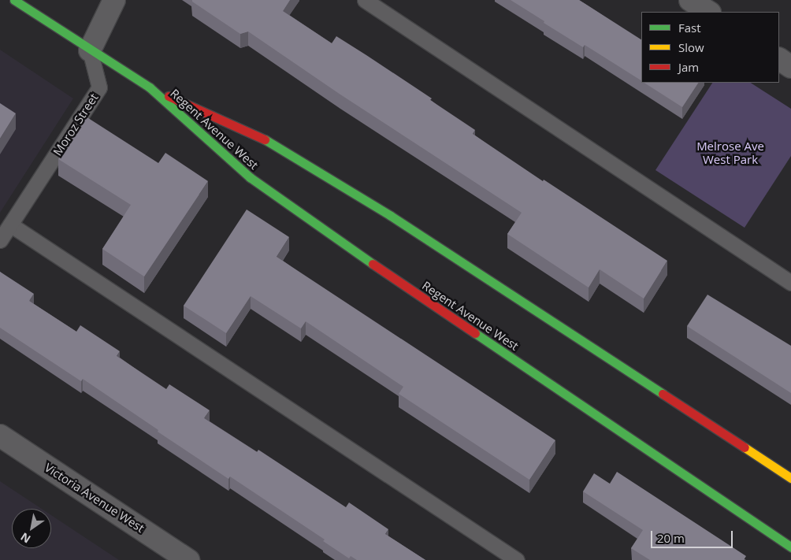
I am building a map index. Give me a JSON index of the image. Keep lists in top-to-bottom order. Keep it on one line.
{"streets":{"main road":["Regent Avenue West"],"street":["Victoria Avenue West"],"lane":["Moroz Street"]},"crossings":[["Moroz Street","Regent Avenue West"]],"parks":["Melrose Ave West Park"],"legend":["Fast","Slow","Jam"],"scale_bar":"20 m","north":"bottom left"}
